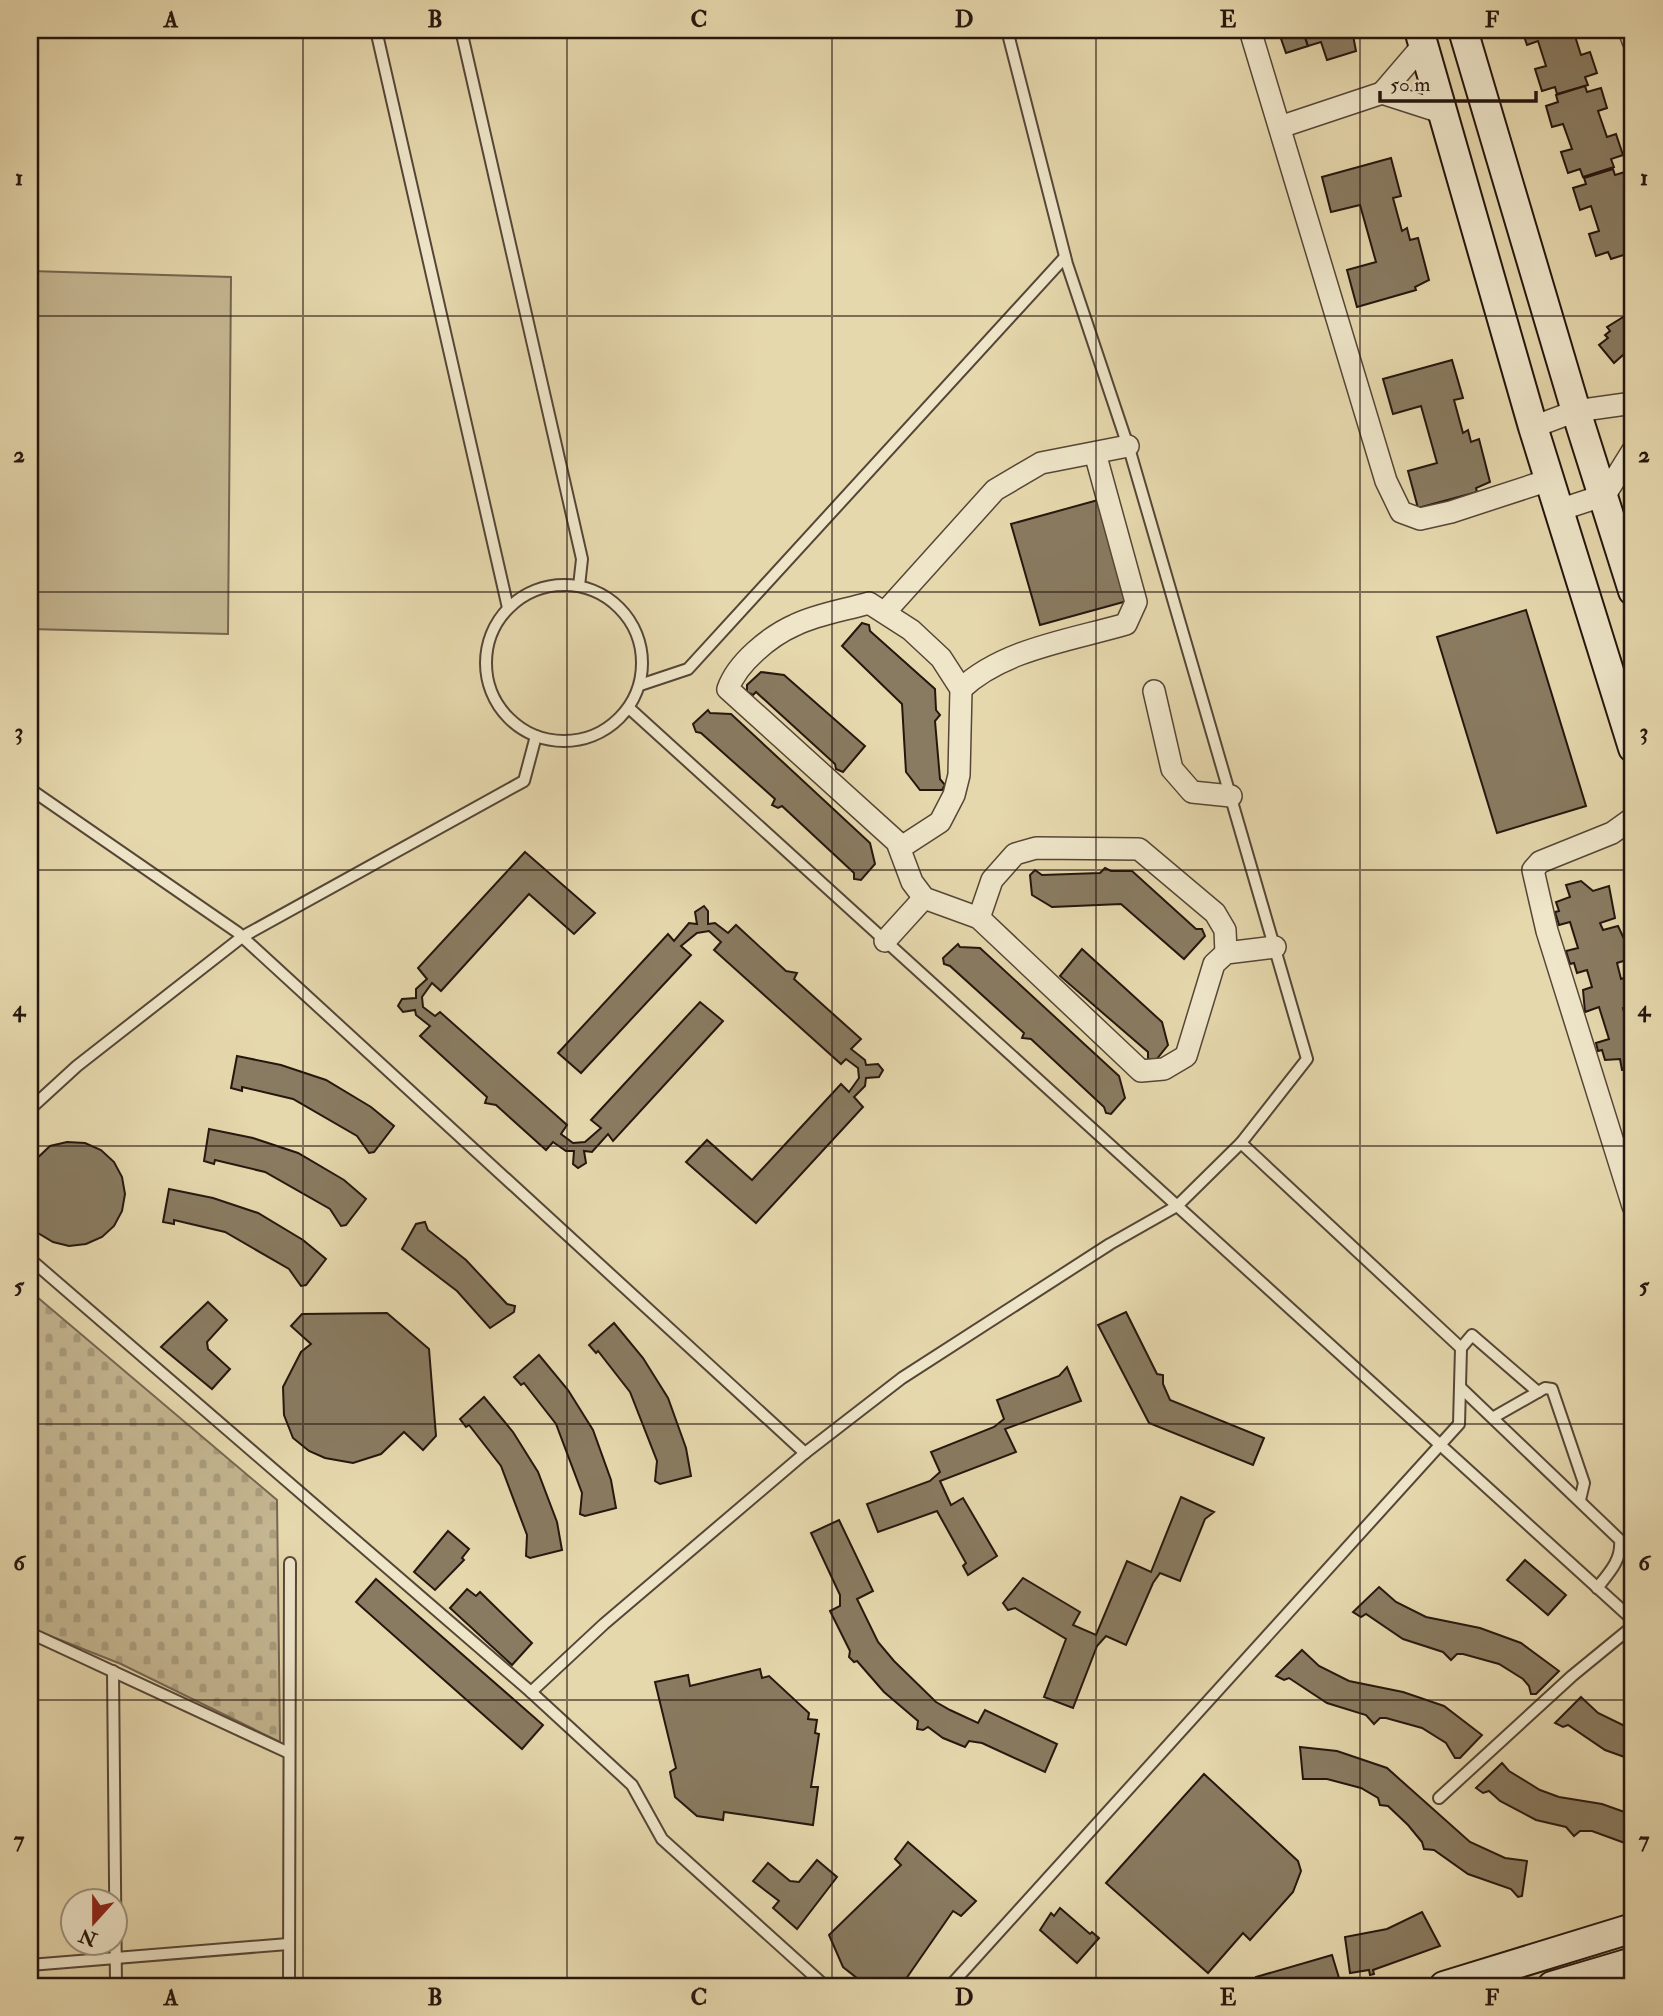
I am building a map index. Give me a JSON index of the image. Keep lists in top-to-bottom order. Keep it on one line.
{"scale_bar":"50 m","north":"bottom","grid":{"columns":["A","B","C","D","E","F"],"rows":["1","2","3","4","5","6","7"]}}
